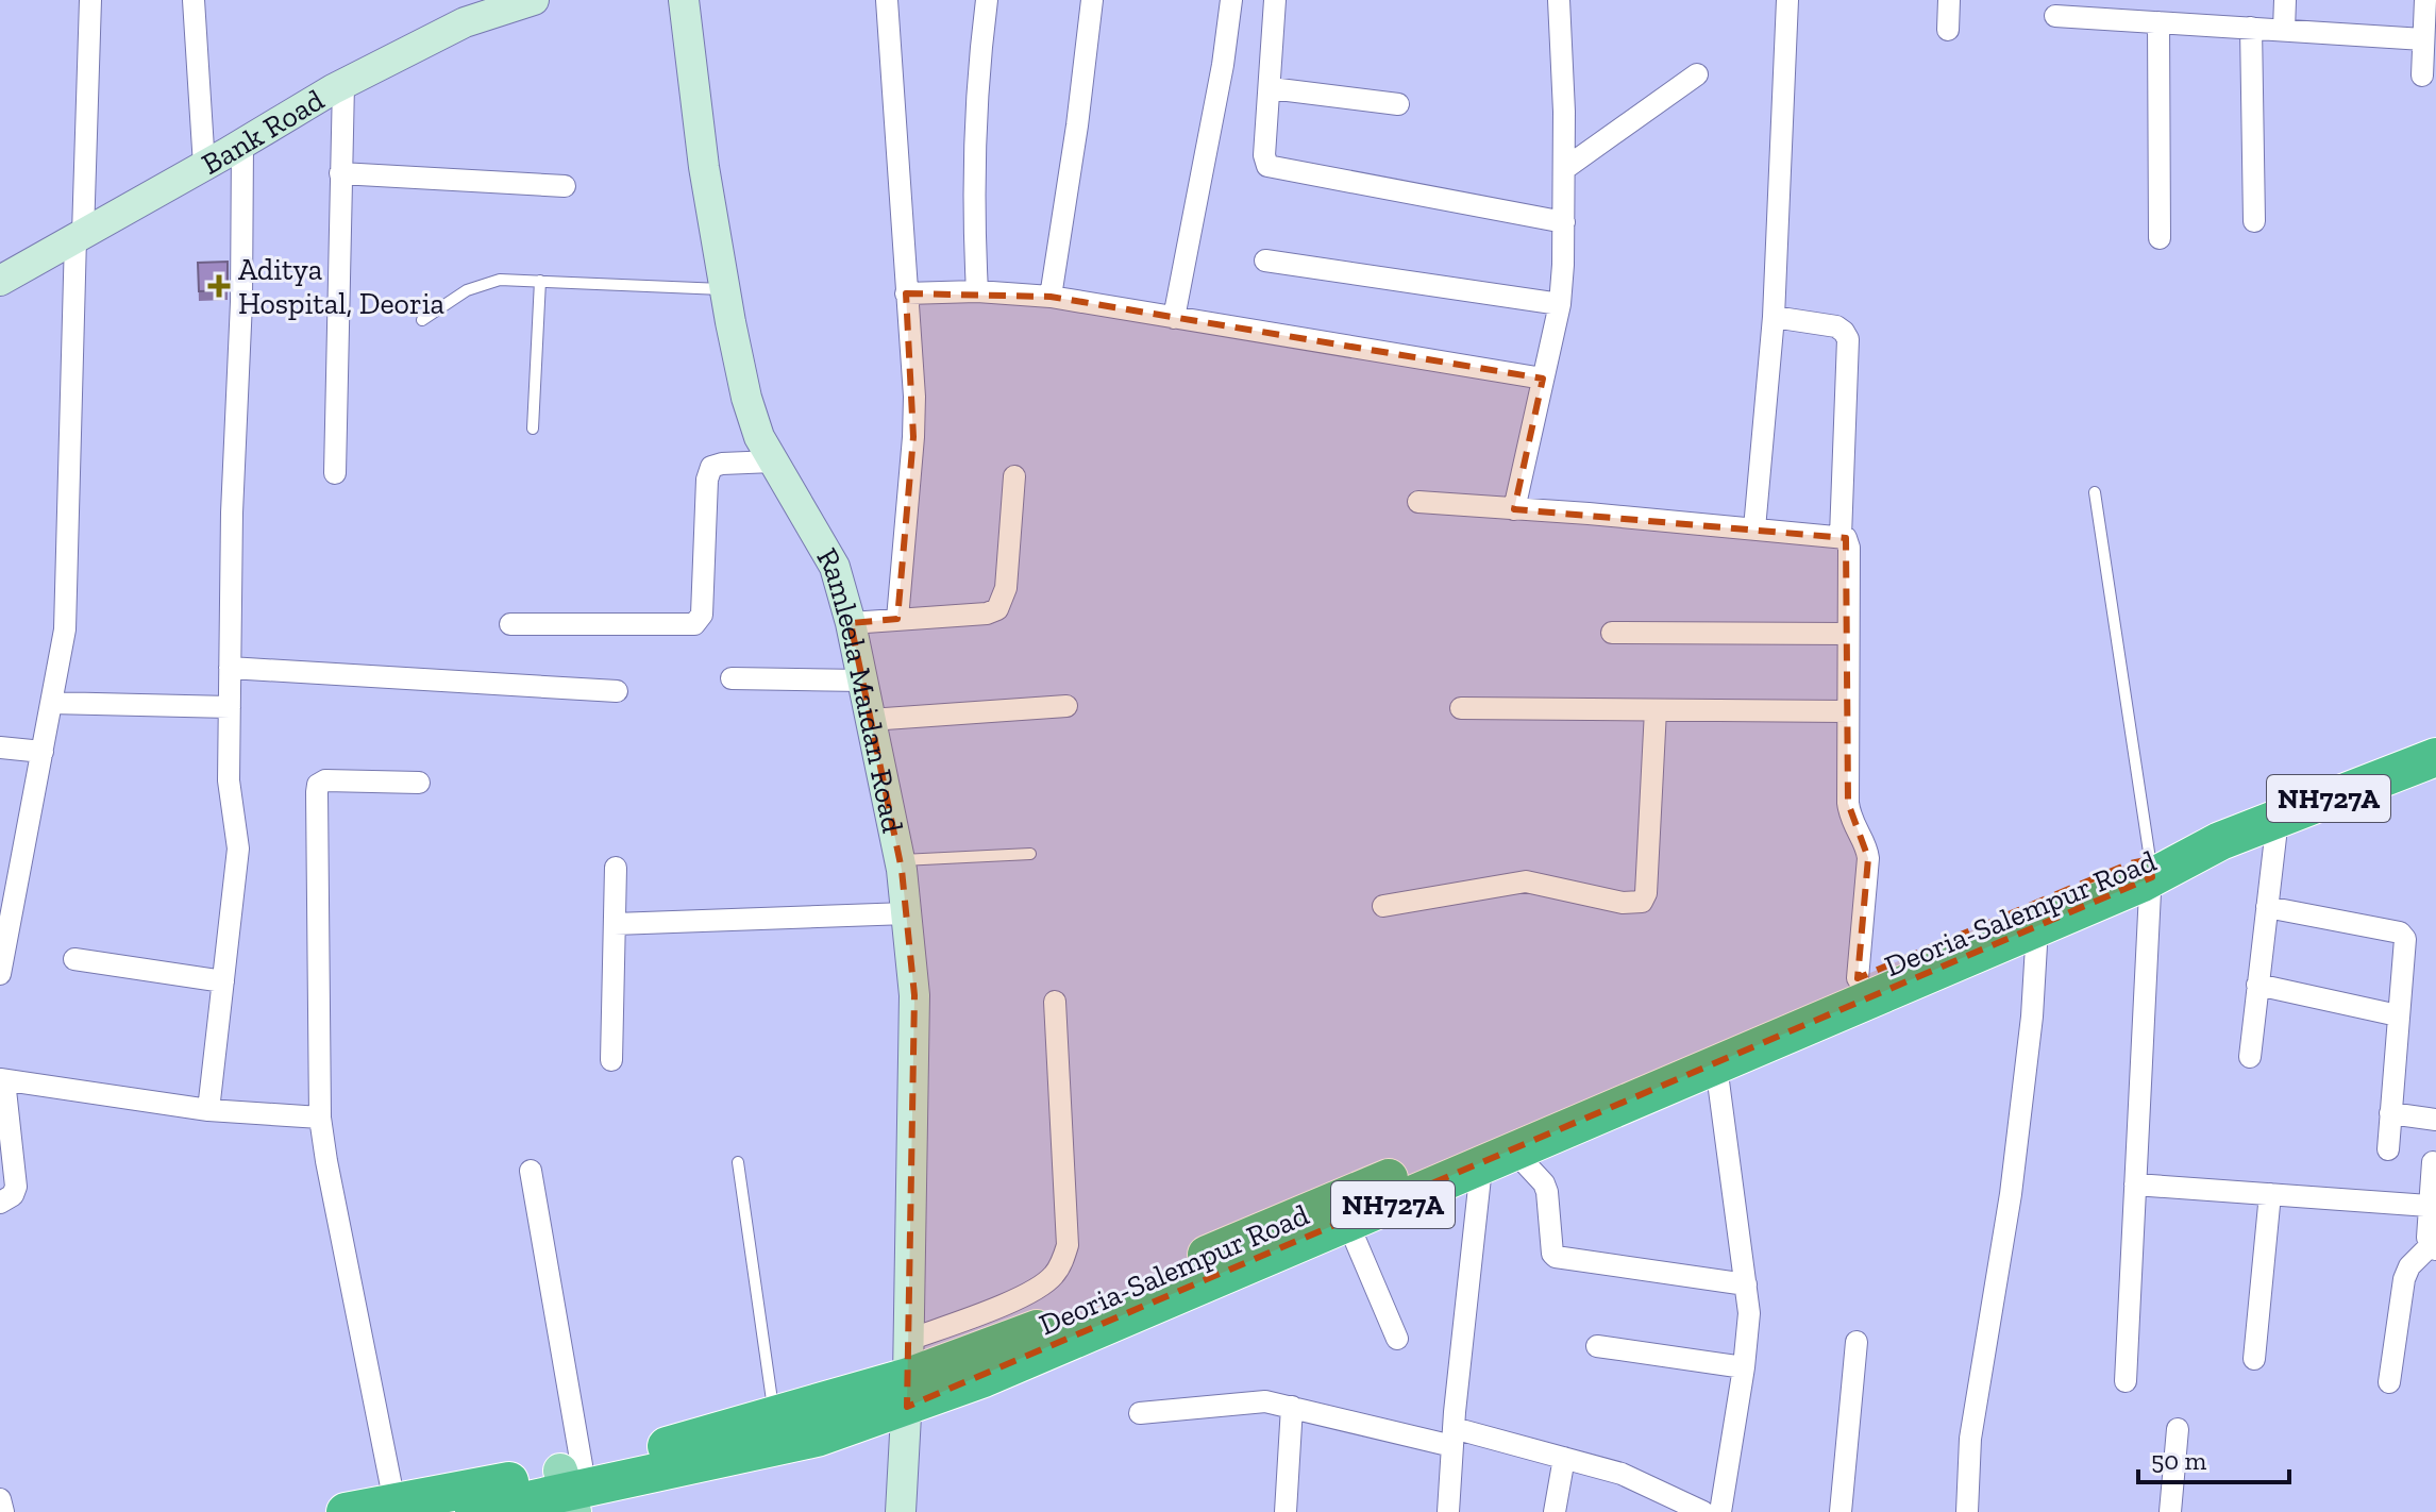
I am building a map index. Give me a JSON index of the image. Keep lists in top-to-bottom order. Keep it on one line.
{"streets":{"highway":["NH727A","Deoria-Salempur Road"],"street":["Bank Road","Ramleela Maidan Road"]},"crossings":[["Ramleela Maidan Road","Deoria-Salempur Road"],["NH727A","Deoria-Salempur Road"]],"places":{"health":["Aditya Hospital, Deoria"]},"scale_bar":"50 m"}
